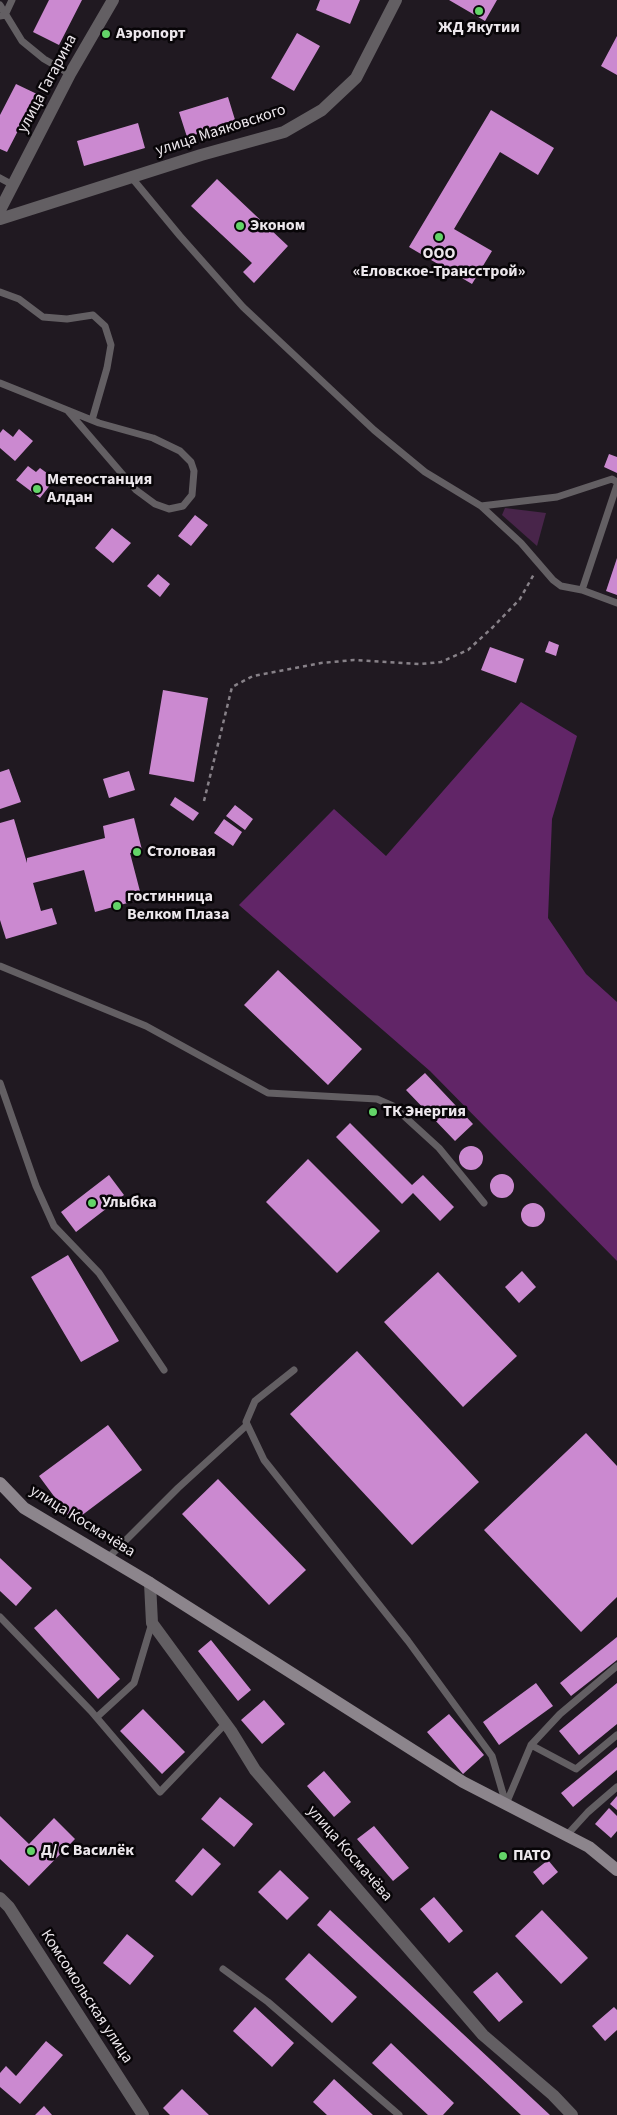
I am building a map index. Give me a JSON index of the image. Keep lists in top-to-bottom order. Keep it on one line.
{"streets":{"main road":["улица Космачёва"],"street":["улица Гагарина","улица Маяковского","Комсомольская улица"]},"places":["ЖД Якутии","Аэропорт","Эконом","ООО «Еловское-Трансстрой»","Метеостанция Алдан","Столовая","гостинница Велком Плаза","ТК Энергия","Улыбка","Д/ С Василёк","ПАТО"]}
